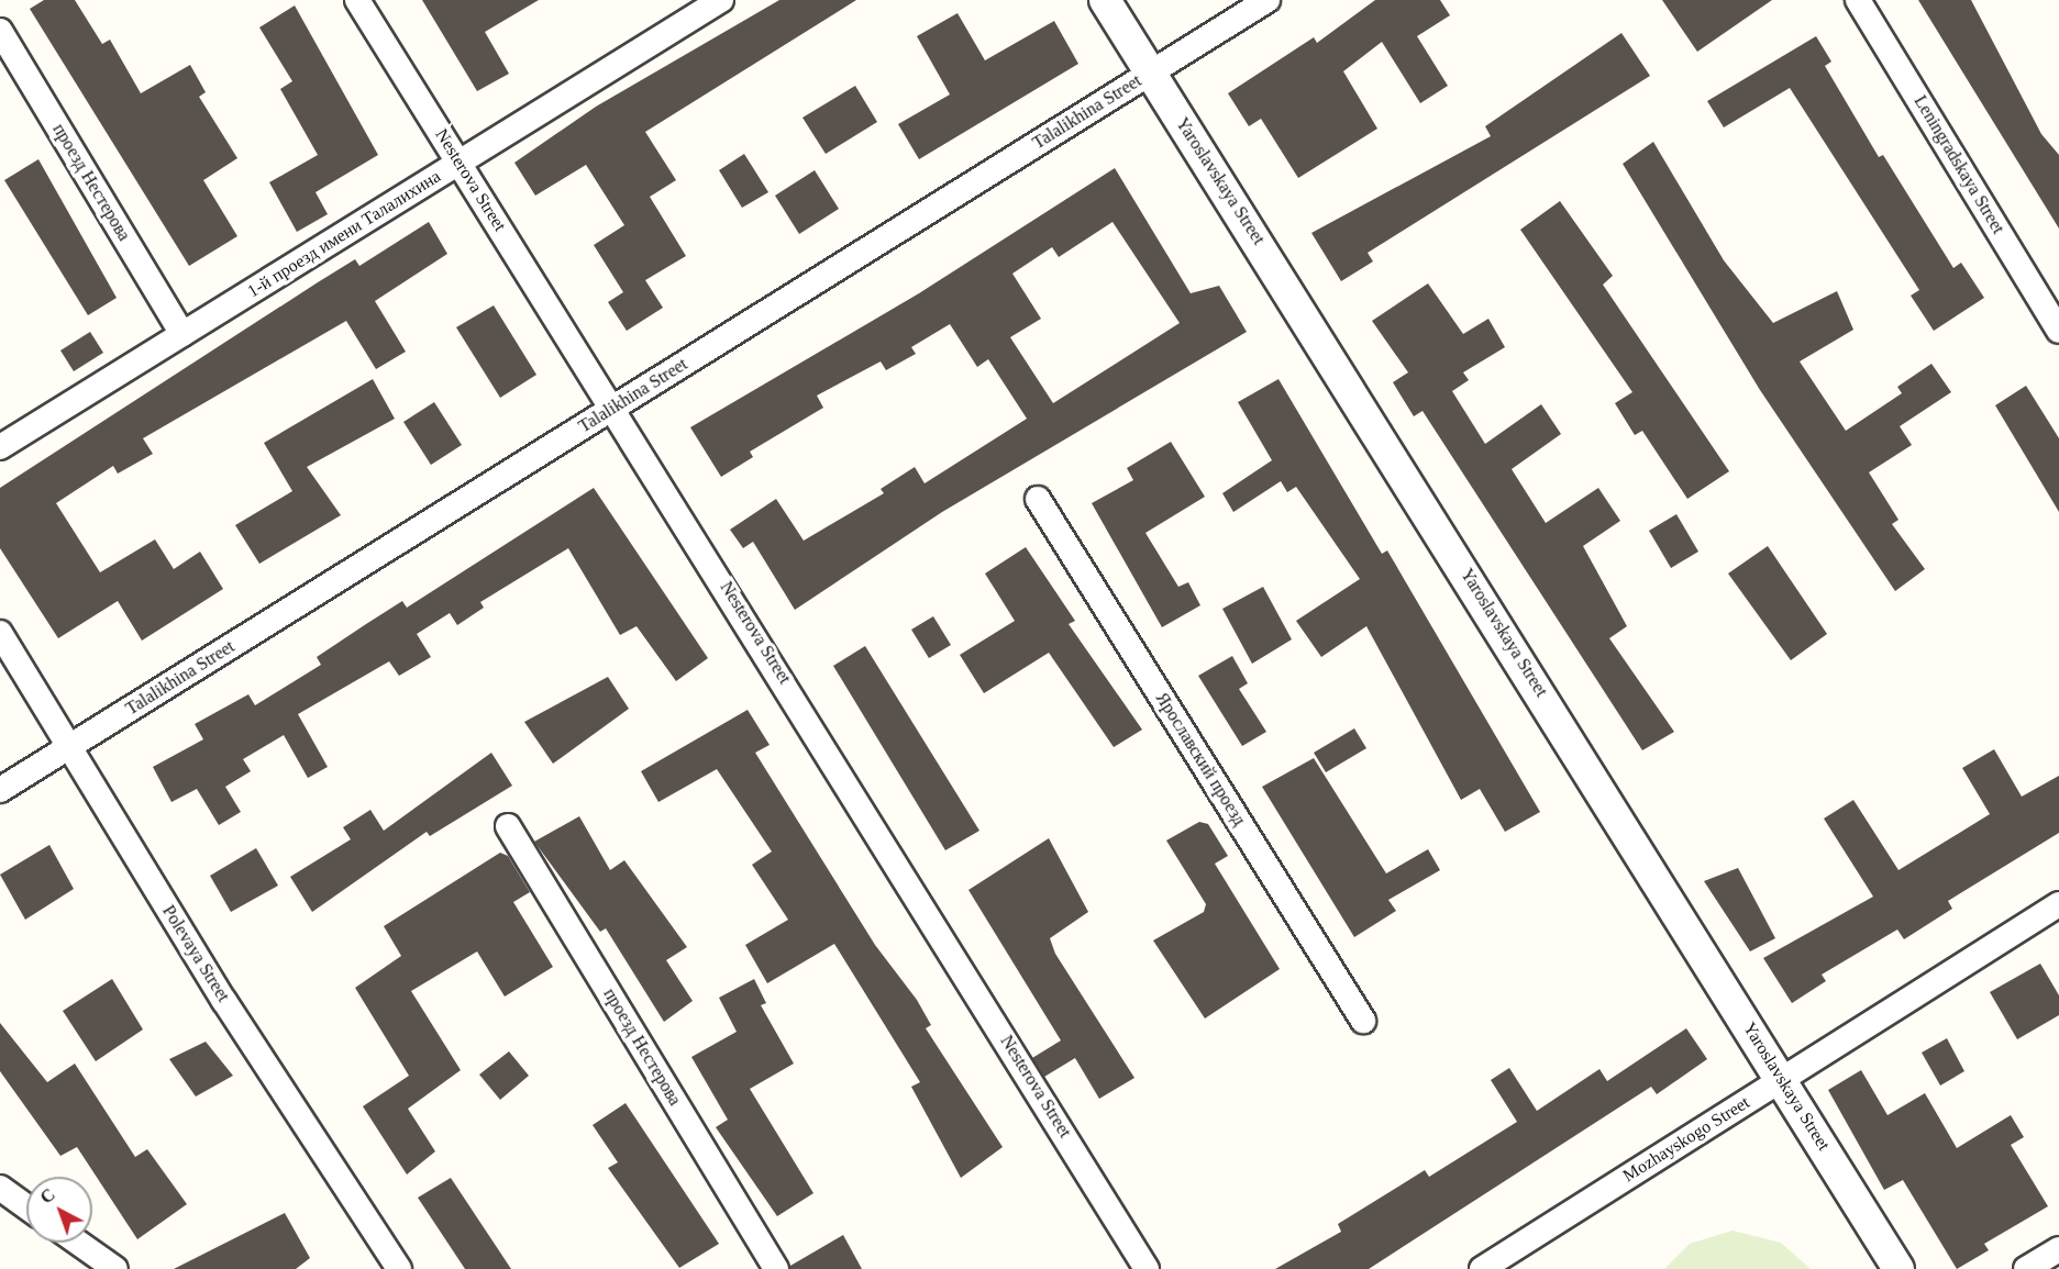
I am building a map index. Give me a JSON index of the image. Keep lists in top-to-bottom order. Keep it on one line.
{"streets":{"street":["Talalikhina Street","Leningradskaya Street","Nesterova Street","Yaroslavskaya Street","проезд Нестерова","1-й проезд имени Талалихина","Ярославский проезд","Polevaya Street","Mozhayskogo Street"]},"crossings":[["Talalikhina Street","Nesterova Street"],["Talalikhina Street","Yaroslavskaya Street"],["Talalikhina Street","Polevaya Street"],["Nesterova Street","1-й проезд имени Талалихина"],["Yaroslavskaya Street","Mozhayskogo Street"],["проезд Нестерова","1-й проезд имени Талалихина"]],"north":"top left"}
